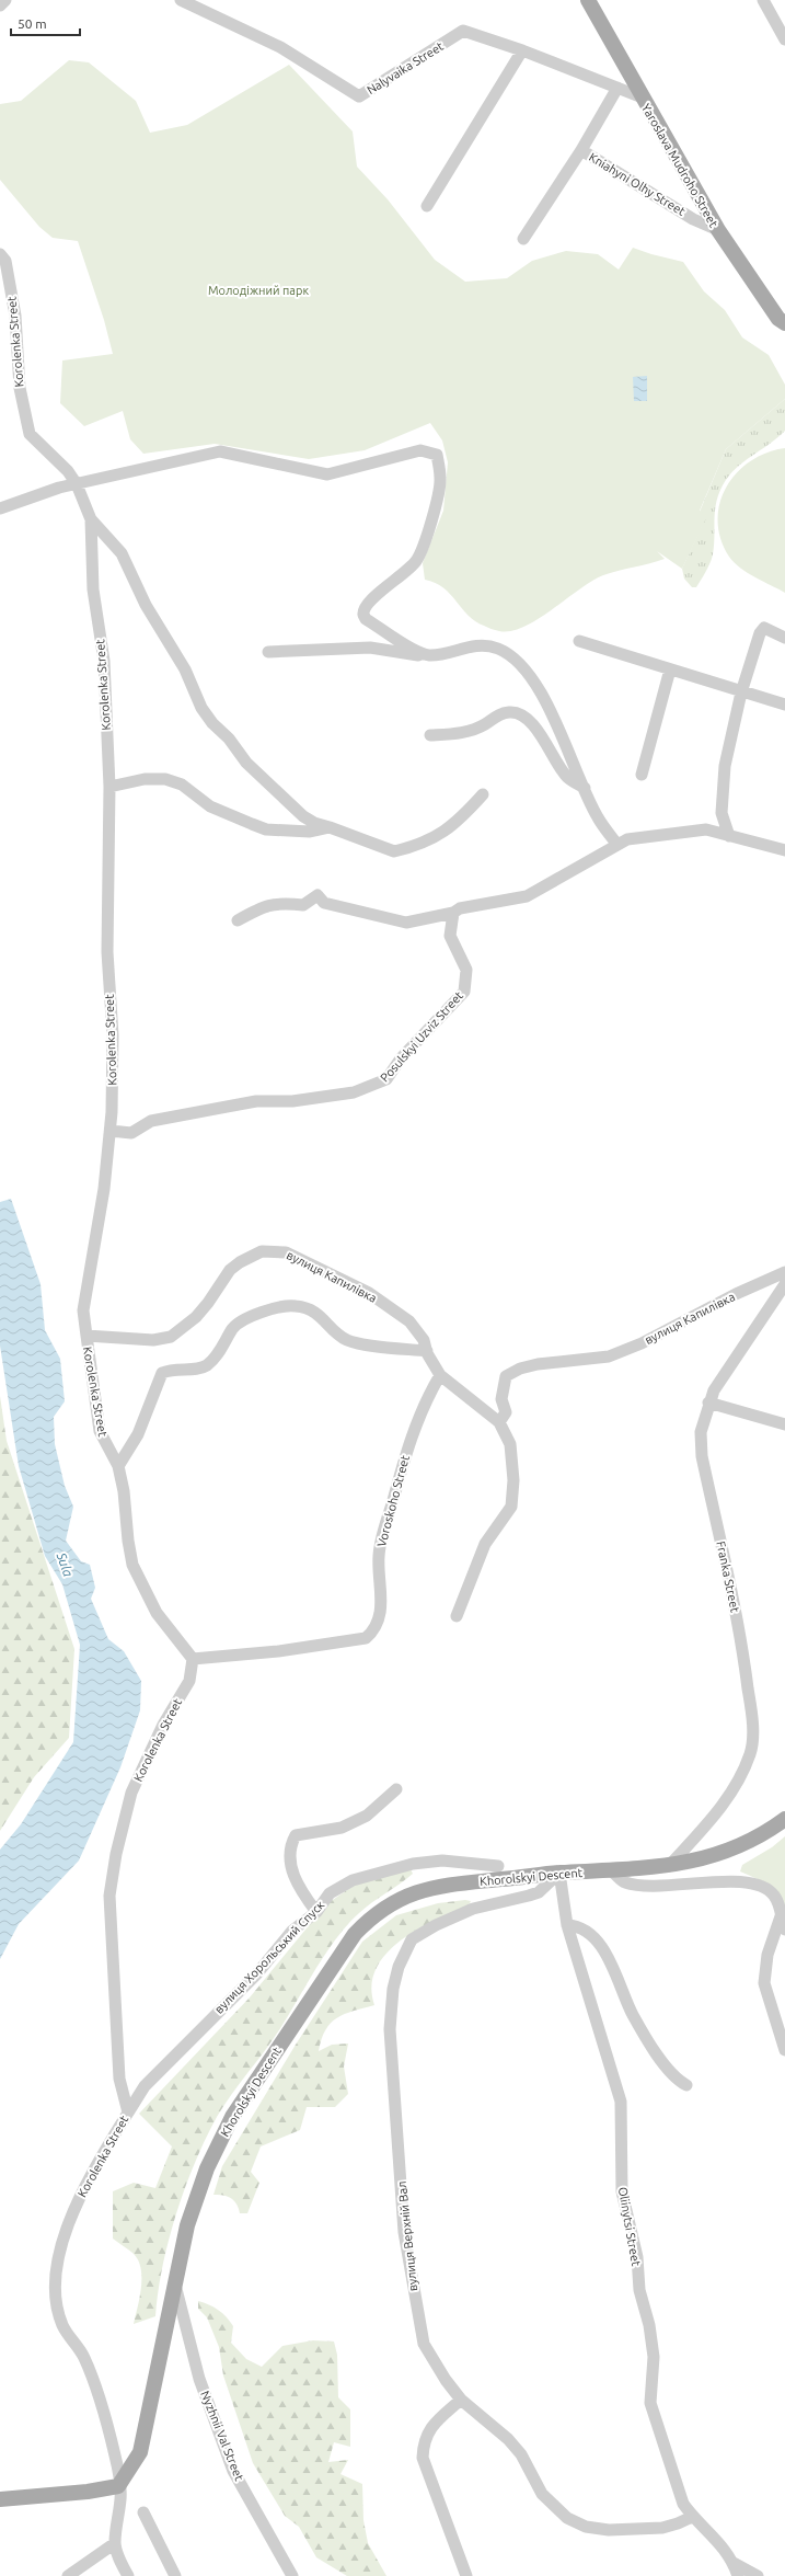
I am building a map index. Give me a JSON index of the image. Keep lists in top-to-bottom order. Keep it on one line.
{"streets":{"main road":["Yaroslava Mudroho Street","Khorolskyi Descent"],"street":["Nalyvaika Street","Kniahyni Olhy Street","Korolenka Street","Posulskyi Uzviz Street","вулиця Капилівка","Voroskoho Street","Franka Street","вулиця Хорольський Спуск","Oliinytsi Street","вулиця Верхній Вал","Nyzhnii Val Street"]},"crossings":[["Nalyvaika Street","Yaroslava Mudroho Street"],["Nalyvaika Street","Kniahyni Olhy Street"],["Yaroslava Mudroho Street","Kniahyni Olhy Street"],["Korolenka Street","Posulskyi Uzviz Street"],["Korolenka Street","вулиця Капилівка"],["Korolenka Street","Voroskoho Street"],["Korolenka Street","Khorolskyi Descent"],["Korolenka Street","вулиця Хорольський Спуск"],["вулиця Капилівка","Voroskoho Street"],["Franka Street","Khorolskyi Descent"],["Khorolskyi Descent","Oliinytsi Street"],["Khorolskyi Descent","вулиця Верхній Вал"],["Khorolskyi Descent","Nyzhnii Val Street"],["Oliinytsi Street","вулиця Верхній Вал"]],"water":["Sula"],"parks":["Молодіжний парк"],"scale_bar":"50 m"}
